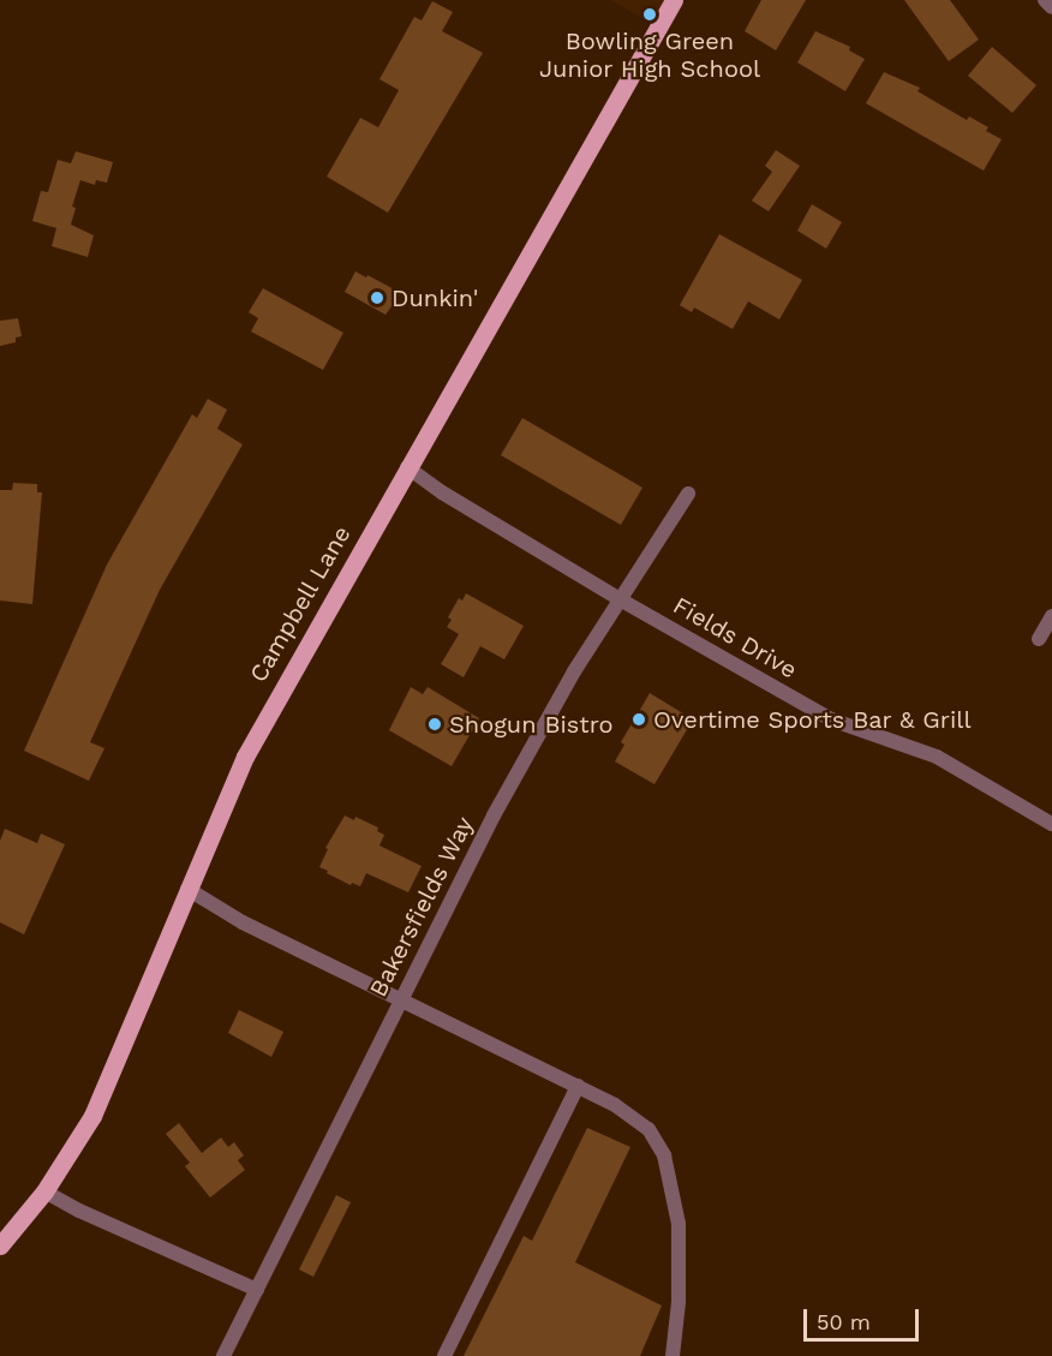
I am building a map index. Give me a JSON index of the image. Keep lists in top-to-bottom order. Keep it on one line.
{"streets":{"main road":["Campbell Lane"],"street":["Fields Drive","Bakersfields Way"]},"crossings":[["Campbell Lane","Fields Drive"],["Fields Drive","Bakersfields Way"]],"places":["Bowling Green Junior High School","Dunkin'","Overtime Sports Bar & Grill","Shogun Bistro"],"scale_bar":"50 m"}
